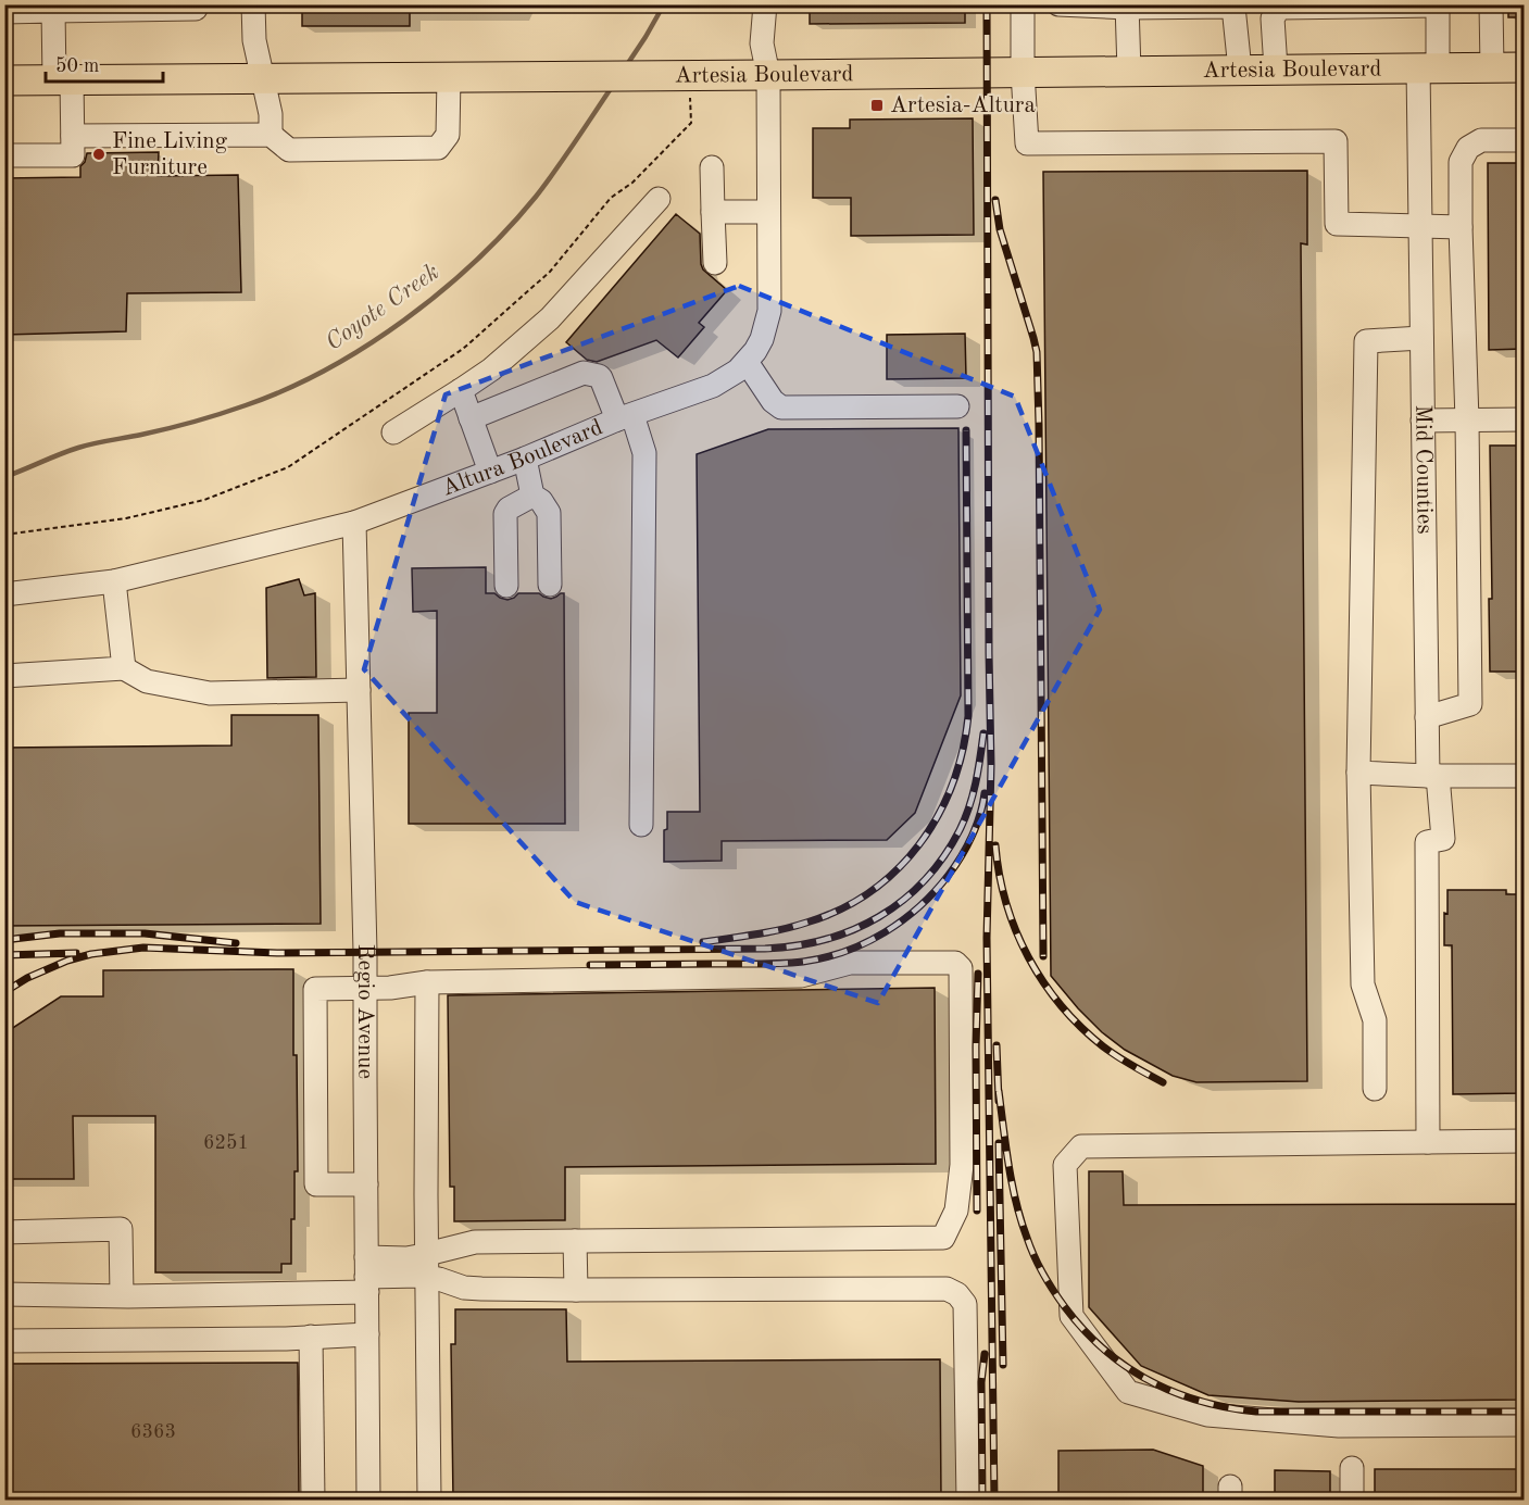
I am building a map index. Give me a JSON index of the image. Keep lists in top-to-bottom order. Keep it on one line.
{"streets":{"main road":["Artesia Boulevard"],"street":["Altura Boulevard","Mid Counties","Regio Avenue"]},"crossings":[["Artesia Boulevard","Altura Boulevard"],["Artesia Boulevard","Mid Counties"],["Altura Boulevard","Regio Avenue"]],"water":["Coyote Creek"],"places":{"transit":["Artesia-Altura"],"other":["Fine Living Furniture"]},"house_numbers":["6251","6363"],"scale_bar":"50 m"}
